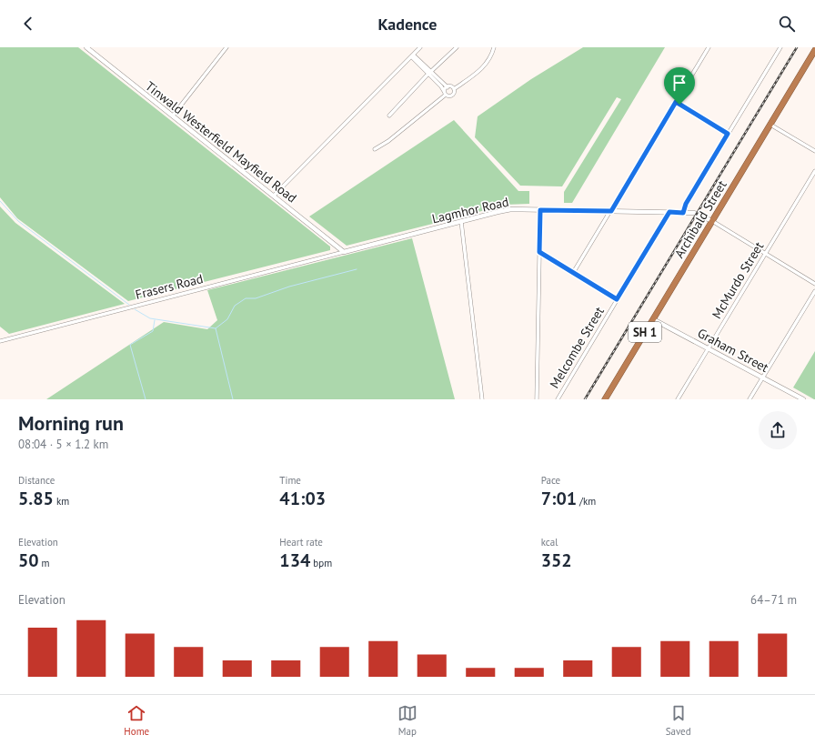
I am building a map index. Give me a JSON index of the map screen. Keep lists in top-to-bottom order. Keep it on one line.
{"streets":{"highway":["Archibald Street","SH 1"],"street":["Tinwald Westerfield Mayfield Road","Lagmhor Road","McMurdo Street","Frasers Road","Melcombe Street","Graham Street"]},"crossings":[["Tinwald Westerfield Mayfield Road","Lagmhor Road"],["Tinwald Westerfield Mayfield Road","Frasers Road"],["Lagmhor Road","Archibald Street"],["Lagmhor Road","Frasers Road"],["Lagmhor Road","Melcombe Street"],["Archibald Street","Graham Street"],["McMurdo Street","Graham Street"]],"page":{"header":"Kadence","heading":["Morning run","08:04 · 5 × 1.2 km"],"stats":[["Distance","5.85 km"],["Time","41:03"],["Pace","7:01 /km"],["Elevation","50 m"],["Heart rate","134 bpm"],["kcal","352"]],"chart":["Elevation","64–71 m"],"tabs":["Home","Map","Saved"]}}
